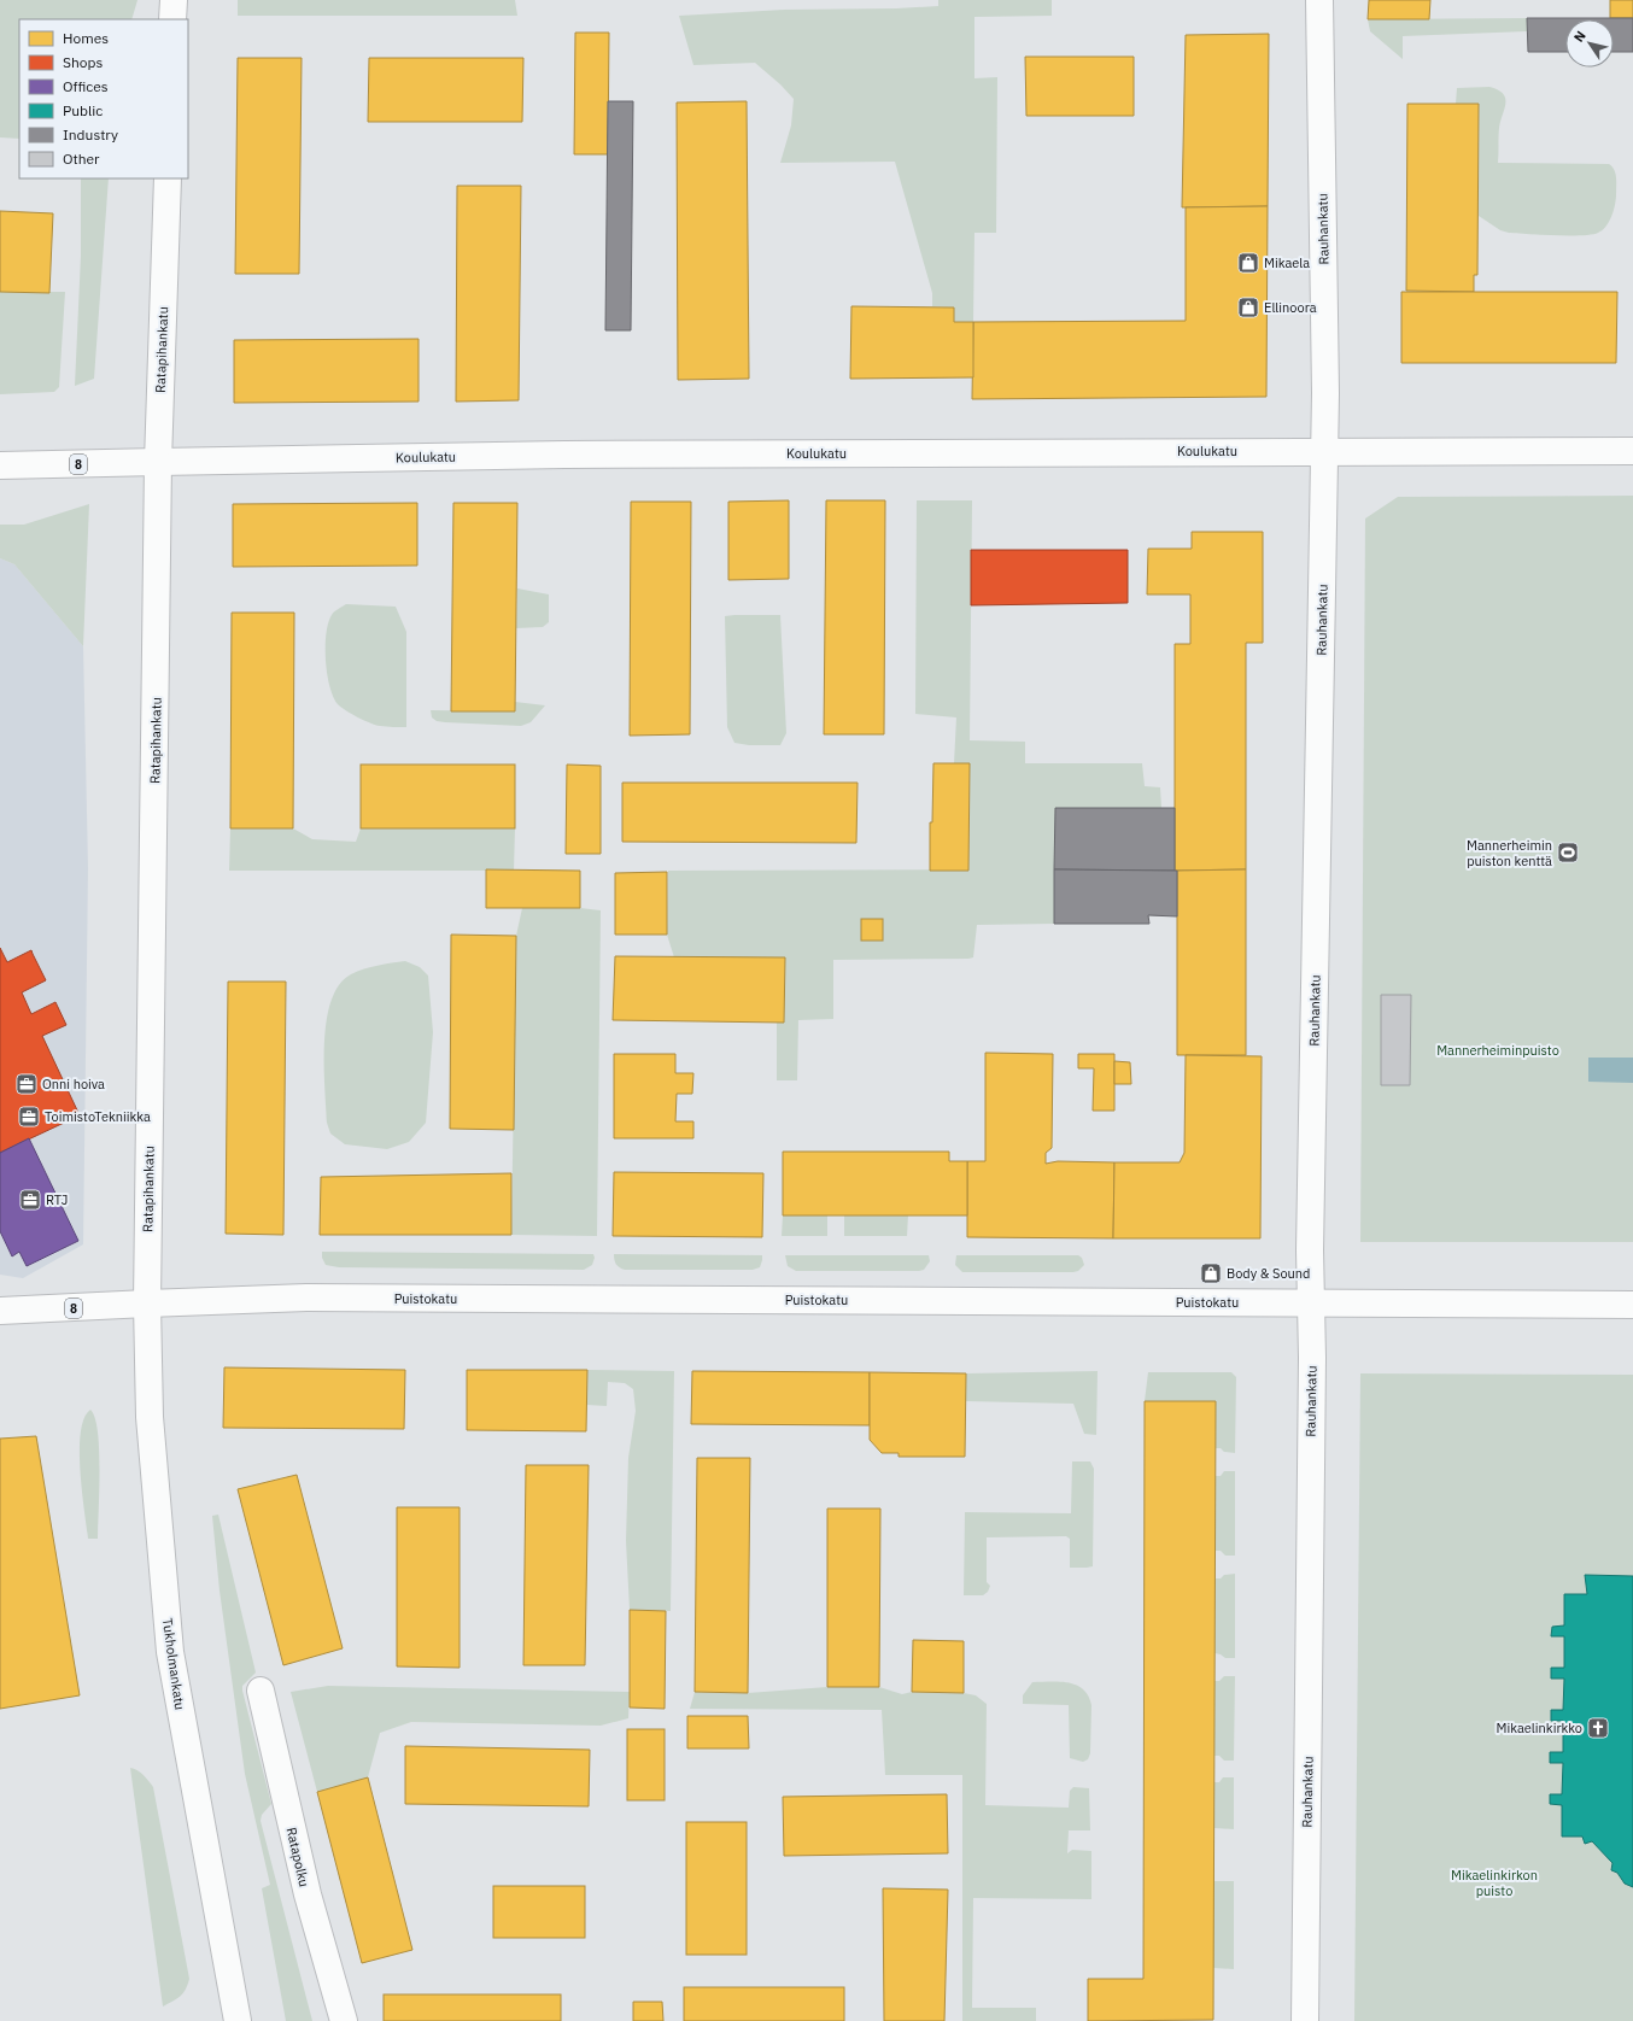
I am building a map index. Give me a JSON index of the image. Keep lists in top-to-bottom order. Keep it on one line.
{"streets":{"main road":["Rauhankatu","Ratapihankatu","Koulukatu","8","Puistokatu","Tukholmankatu","Ratapolku"]},"crossings":[["Rauhankatu","Koulukatu"],["Rauhankatu","Puistokatu"],["Ratapihankatu","Koulukatu"],["Ratapihankatu","Puistokatu"],["Ratapihankatu","Tukholmankatu"],["Puistokatu","Tukholmankatu"]],"parks":["Mannerheiminpuisto","Mikaelinkirkon puisto"],"places":{"shop":["Mikaela","Ellinoora","Body & Sound"],"sports":["Mannerheimin puiston kenttä"],"office":["Onni hoiva","ToimistoTekniikka","RTJ"],"church":["Mikaelinkirkko"]},"legend":["Homes","Shops","Offices","Public","Industry","Other"],"north":"top left"}
